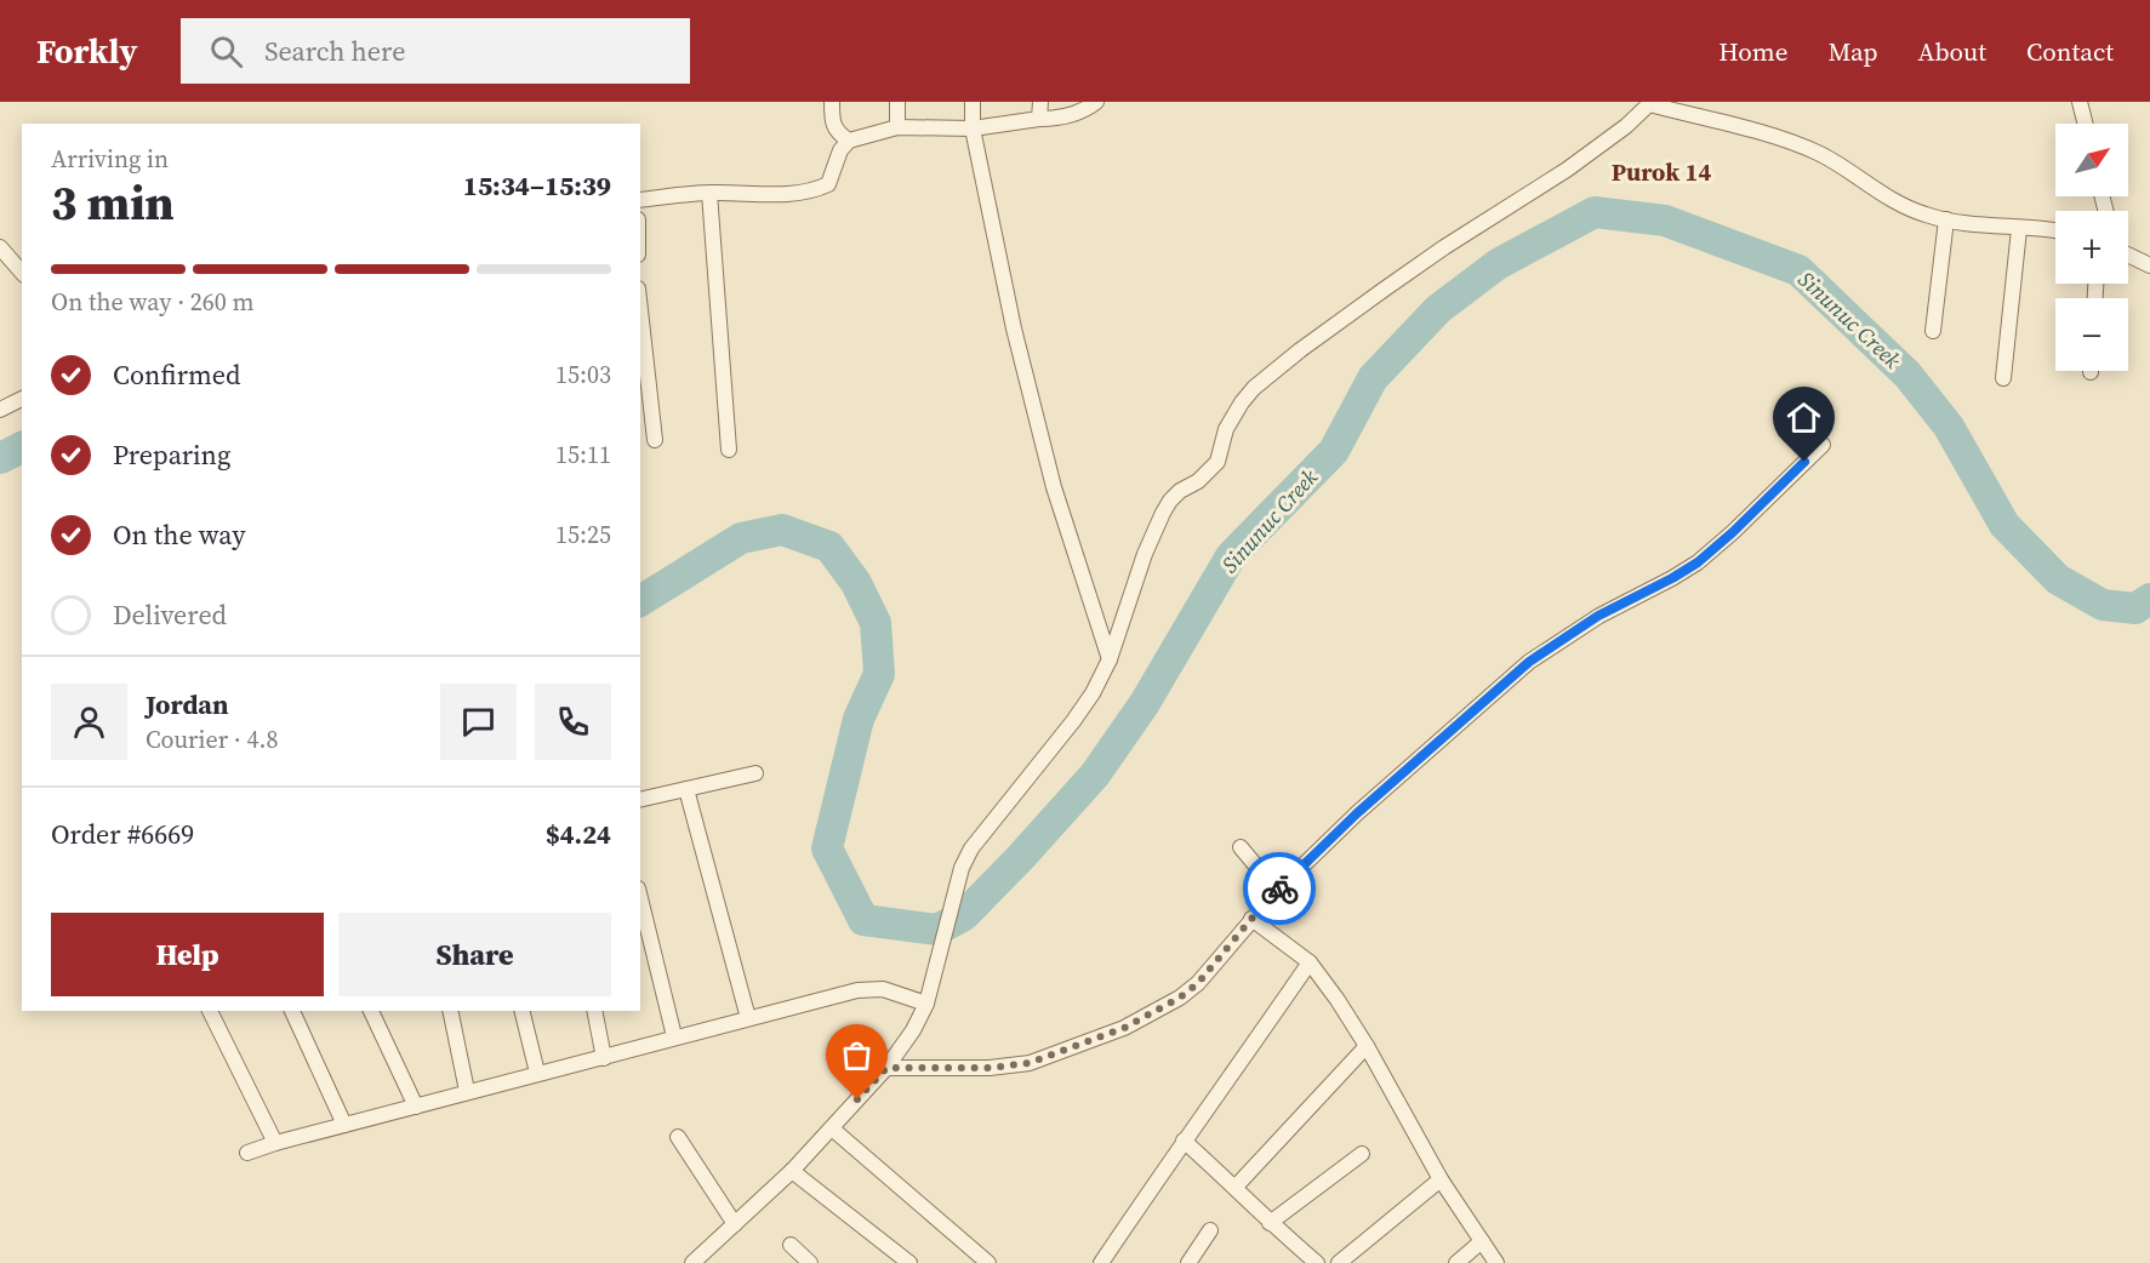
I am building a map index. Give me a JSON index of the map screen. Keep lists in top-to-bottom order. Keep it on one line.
{"districts":["Purok 14"],"water":["Sinunuc Creek"],"north":"top right","page":{"header":"Forkly","search":"Search here","nav":["Home","Map","About","Contact"],"map_buttons":["+","−"],"heading":["3 min","Arriving in","15:34–15:39"],"panel":["Jordan","Courier · 4.8","Order #6669","$4.24"],"bar":"On the way · 260 m","list":[["Confirmed","15:03"],["Preparing","15:11"],["On the way","15:25"],"Delivered"],"buttons":["Help","Share"]}}
